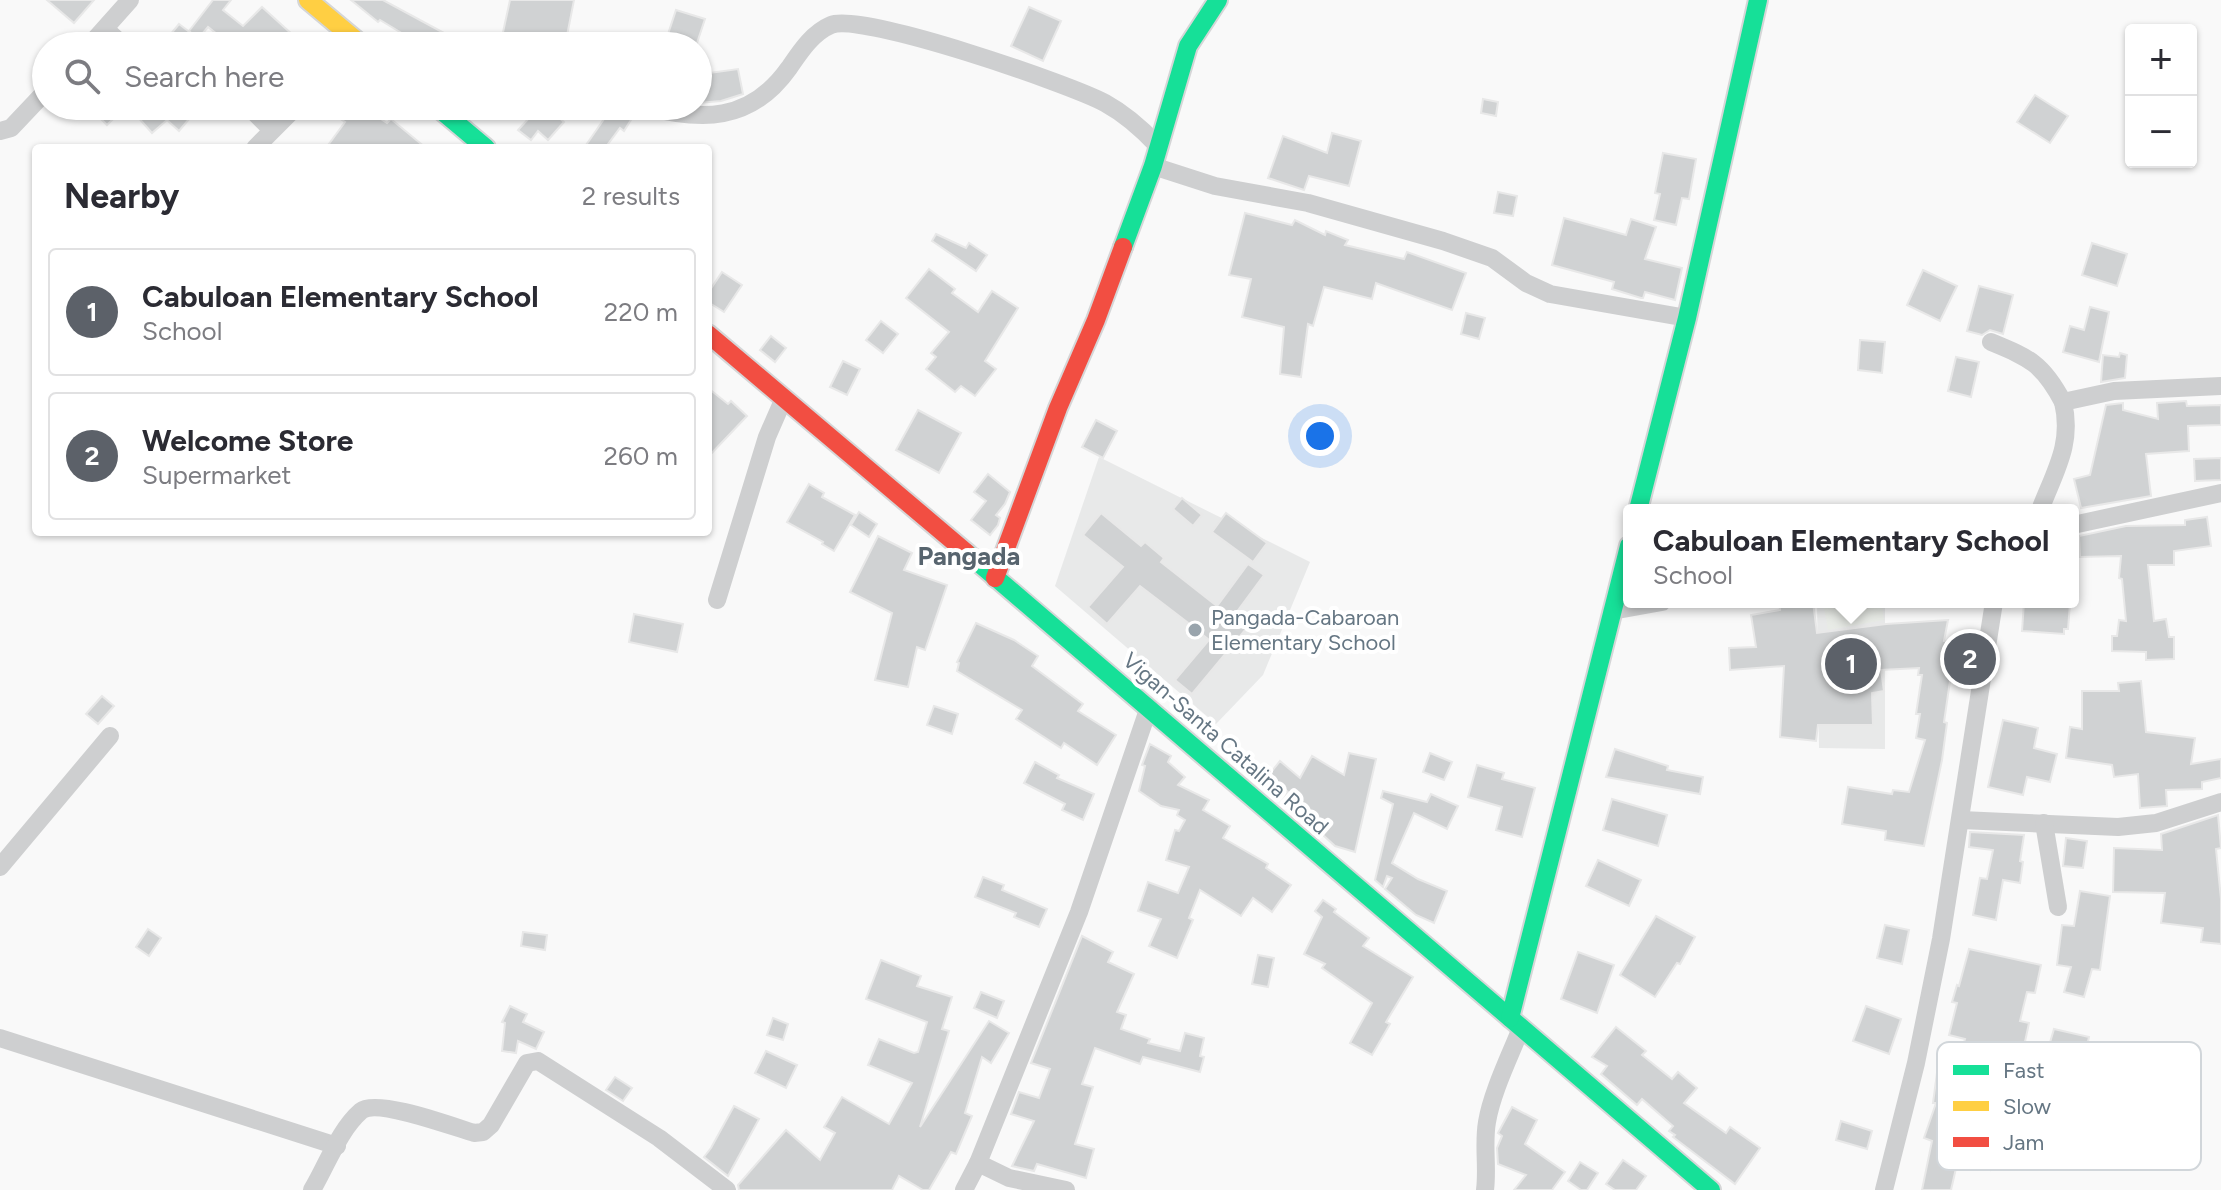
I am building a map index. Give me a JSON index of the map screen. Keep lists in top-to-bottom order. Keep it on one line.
{"streets":{"street":["Vigan-Santa Catalina Road"]},"districts":["Pangada"],"places":["Pangada-Cabaroan Elementary School"],"legend":["Fast","Slow","Jam"],"page":{"map_buttons":["+","−"],"search":"Search here","heading":["Nearby","2 results"],"list":[{"mark":"1","name":"Cabuloan Elementary School","note":"School","value":"220 m"},{"mark":"2","name":"Welcome Store","note":"Supermarket","value":"260 m"}],"popup":["Cabuloan Elementary School","School"],"pins":["2","1"]}}
